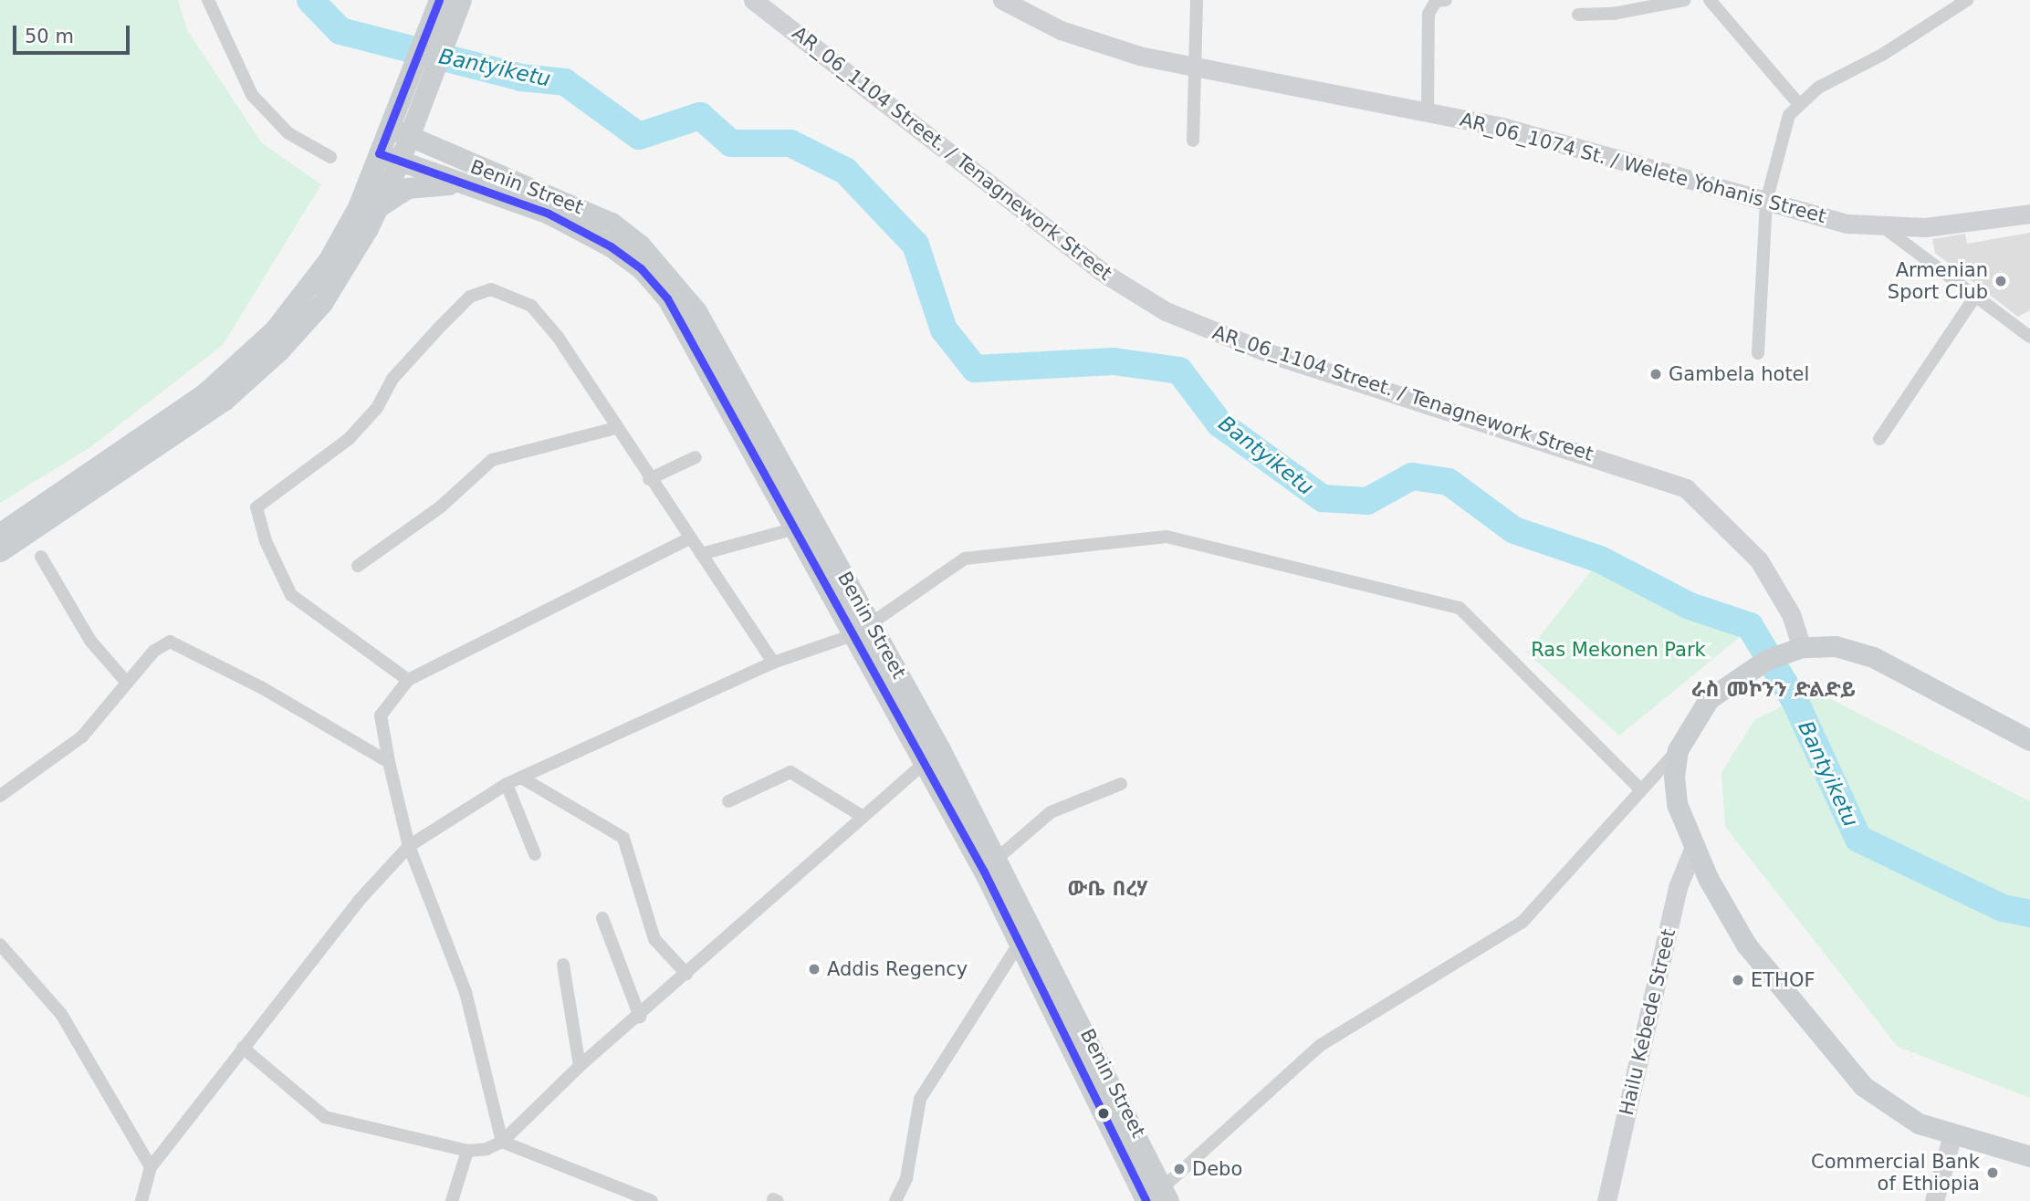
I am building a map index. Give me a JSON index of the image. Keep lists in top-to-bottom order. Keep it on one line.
{"streets":{"main road":["AR_06_1104 Street. / Tenagnework Street","AR_06_1074 St. / Welete Yohanis Street","Benin Street","Hailu Kebede Street"]},"districts":["ራስ መኮንን ድልድይ","ውቤ በረሃ"],"water":["Bantyiketu"],"parks":["Ras Mekonen Park"],"places":["Armenian Sport Club","Gambela hotel","Addis Regency","ETHOF","Debo","Commercial Bank of Ethiopia"],"scale_bar":"50 m"}
